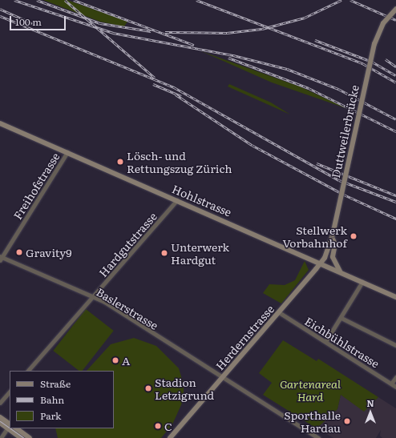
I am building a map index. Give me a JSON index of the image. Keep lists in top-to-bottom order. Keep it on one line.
{"streets":{"street":["Duttweilerbrücke","Freihofstrasse","Hohlstrasse","Hardgutstrasse","Baslerstrasse","Herdernstrasse","Eichbühlstrasse"]},"crossings":[["Duttweilerbrücke","Hohlstrasse"],["Duttweilerbrücke","Herdernstrasse"],["Freihofstrasse","Hohlstrasse"],["Freihofstrasse","Baslerstrasse"],["Hohlstrasse","Hardgutstrasse"],["Hohlstrasse","Herdernstrasse"],["Hardgutstrasse","Baslerstrasse"],["Baslerstrasse","Herdernstrasse"],["Herdernstrasse","Eichbühlstrasse"]],"parks":["Gartenareal Hard"],"places":["Lösch- und Rettungszug Zürich","Stellwerk Vorbahnhof","Gravity9","Unterwerk Hardgut","A","Stadion Letzigrund","Sporthalle Hardau","C"],"legend":["Straße","Bahn","Park"],"scale_bar":"100 m","north":"top"}
